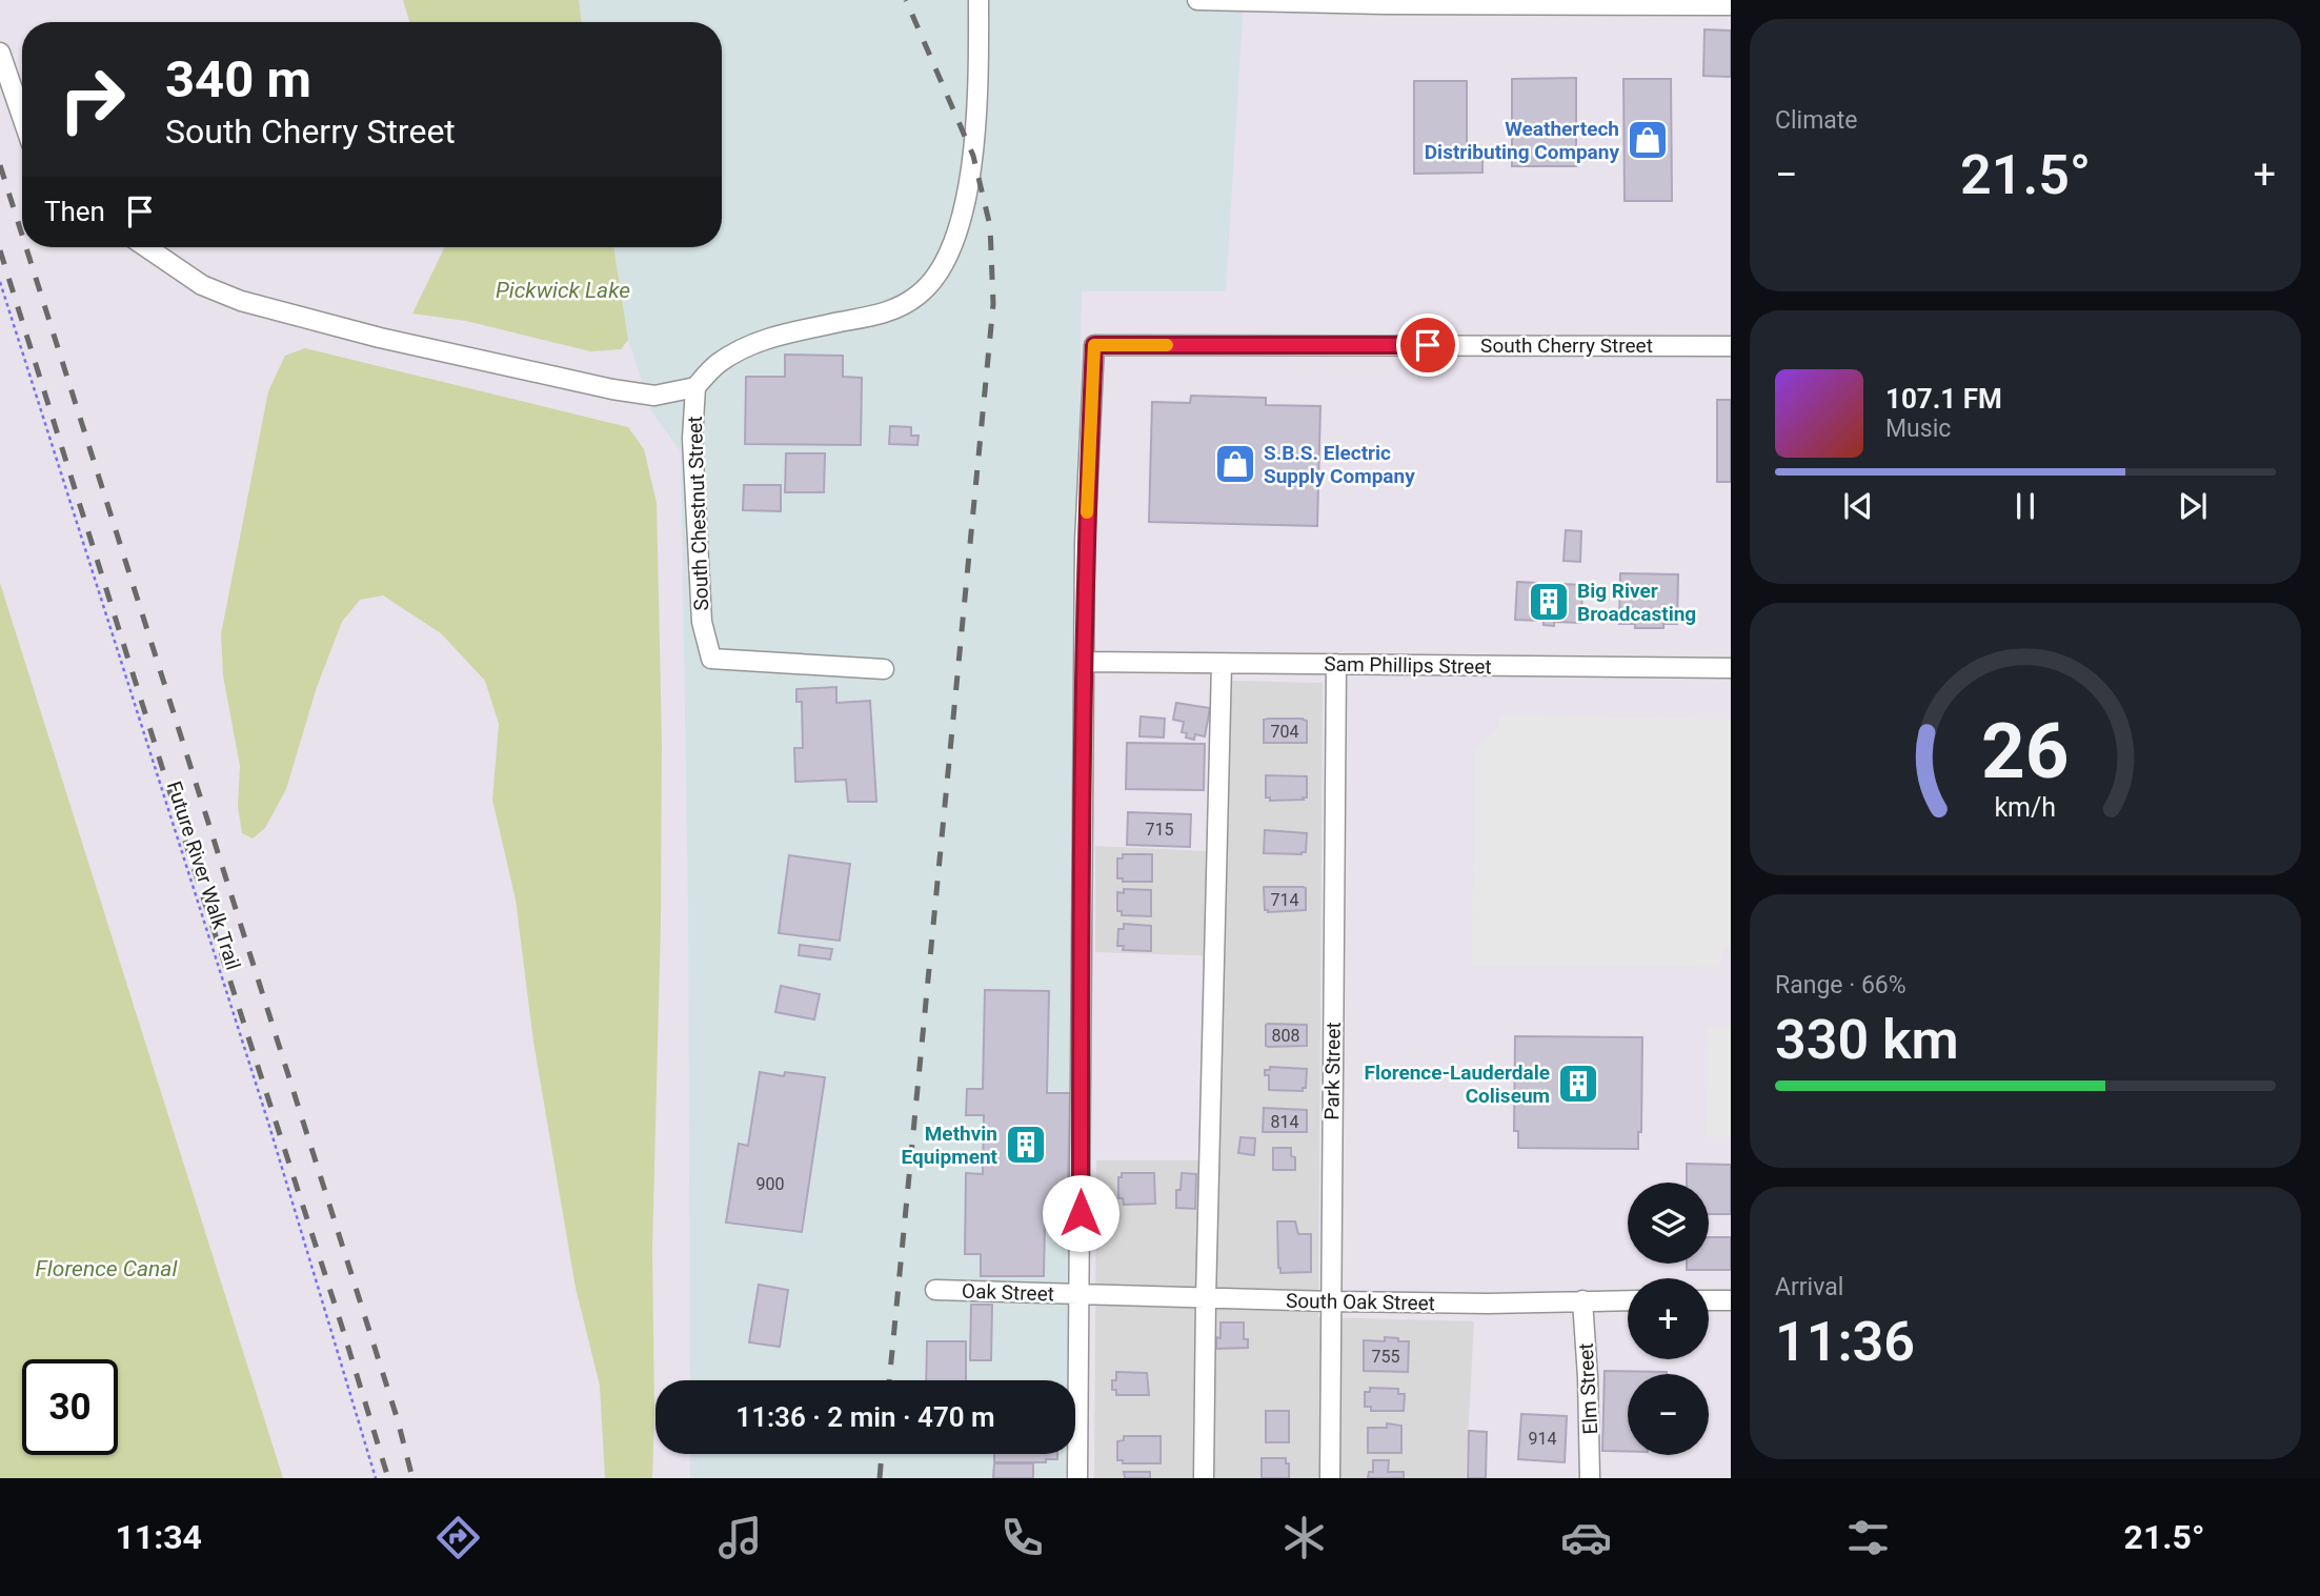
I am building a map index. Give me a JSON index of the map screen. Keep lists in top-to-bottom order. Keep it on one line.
{"streets":{"street":["South Cherry Street","South Chestnut Street","Sam Phillips Street","Park Street","Oak Street","South Oak Street","Elm Street"],"path":["Future River Walk Trail"]},"crossings":[["South Cherry Street","Sam Phillips Street"],["Sam Phillips Street","Park Street"],["Park Street","South Oak Street"],["Oak Street","South Oak Street"],["South Oak Street","Elm Street"]],"water":["Pickwick Lake","Florence Canal"],"places":{"shop":["Weathertech Distributing Company","S.B.S. Electric Supply Company"],"building":["Big River Broadcasting","Florence-Lauderdale Coliseum","Methvin Equipment"]},"house_numbers":["704","715","714","808","814","900","755","914"],"page":{"tile":["Climate",["Range · 66%","330 km"],["Arrival","11:36"]],"turn":["340 m","South Cherry Street"],"heat":["−","21.5°","+"],"then":"Then","song":["107.1 FM","Music"],"map_buttons":["+","−"],"limit":"30","trip":"11:36 · 2 min · 470 m","tabs":["11:34","21.5°"],"gauge":["26","km/h"]}}
